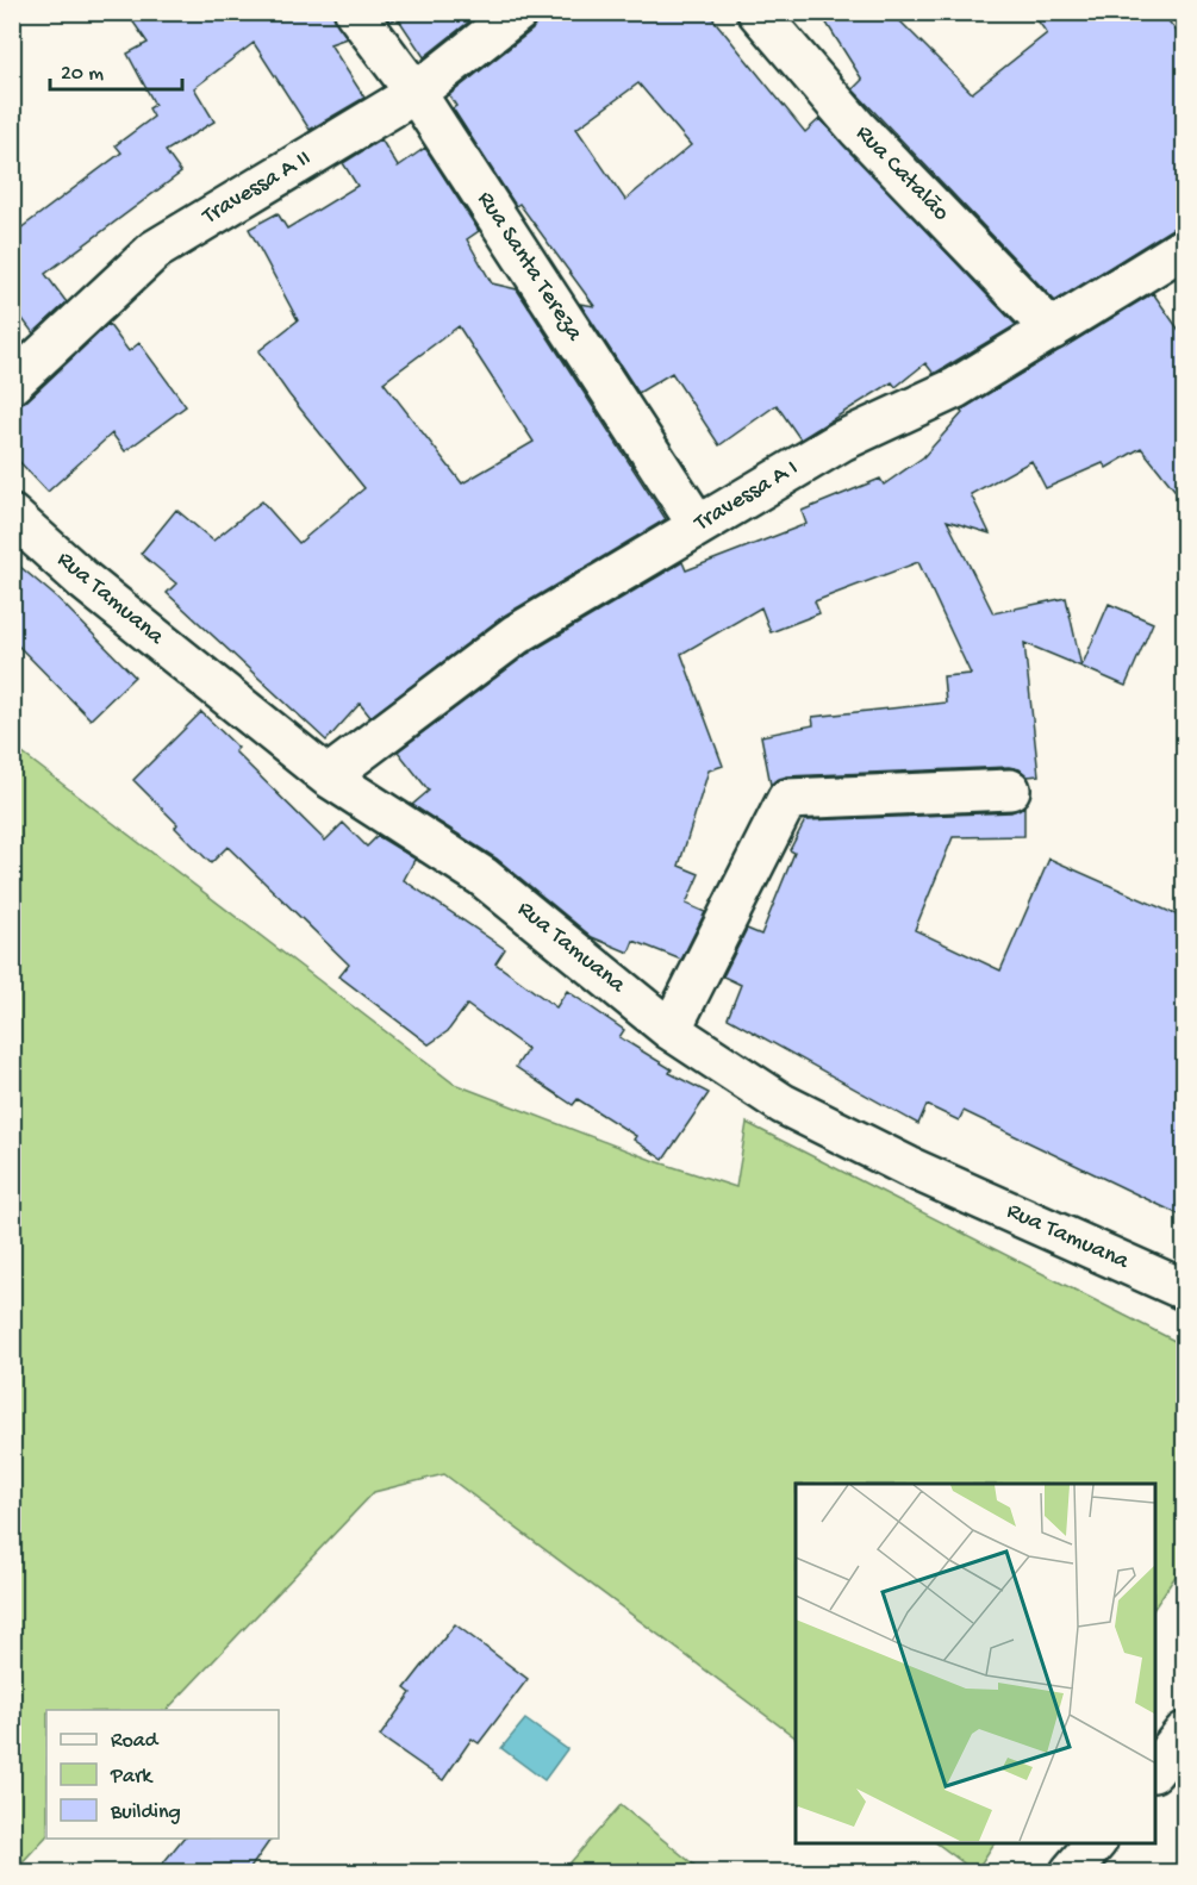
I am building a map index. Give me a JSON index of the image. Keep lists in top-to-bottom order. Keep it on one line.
{"streets":{"street":["Rua Catalão","Travessa A II","Rua Santa Tereza","Travessa A I","Rua Tamuana"]},"crossings":[["Rua Catalão","Travessa A I"],["Travessa A II","Rua Santa Tereza"],["Rua Santa Tereza","Travessa A I"],["Travessa A I","Rua Tamuana"]],"legend":["Road","Park","Building"],"scale_bar":"20 m"}
